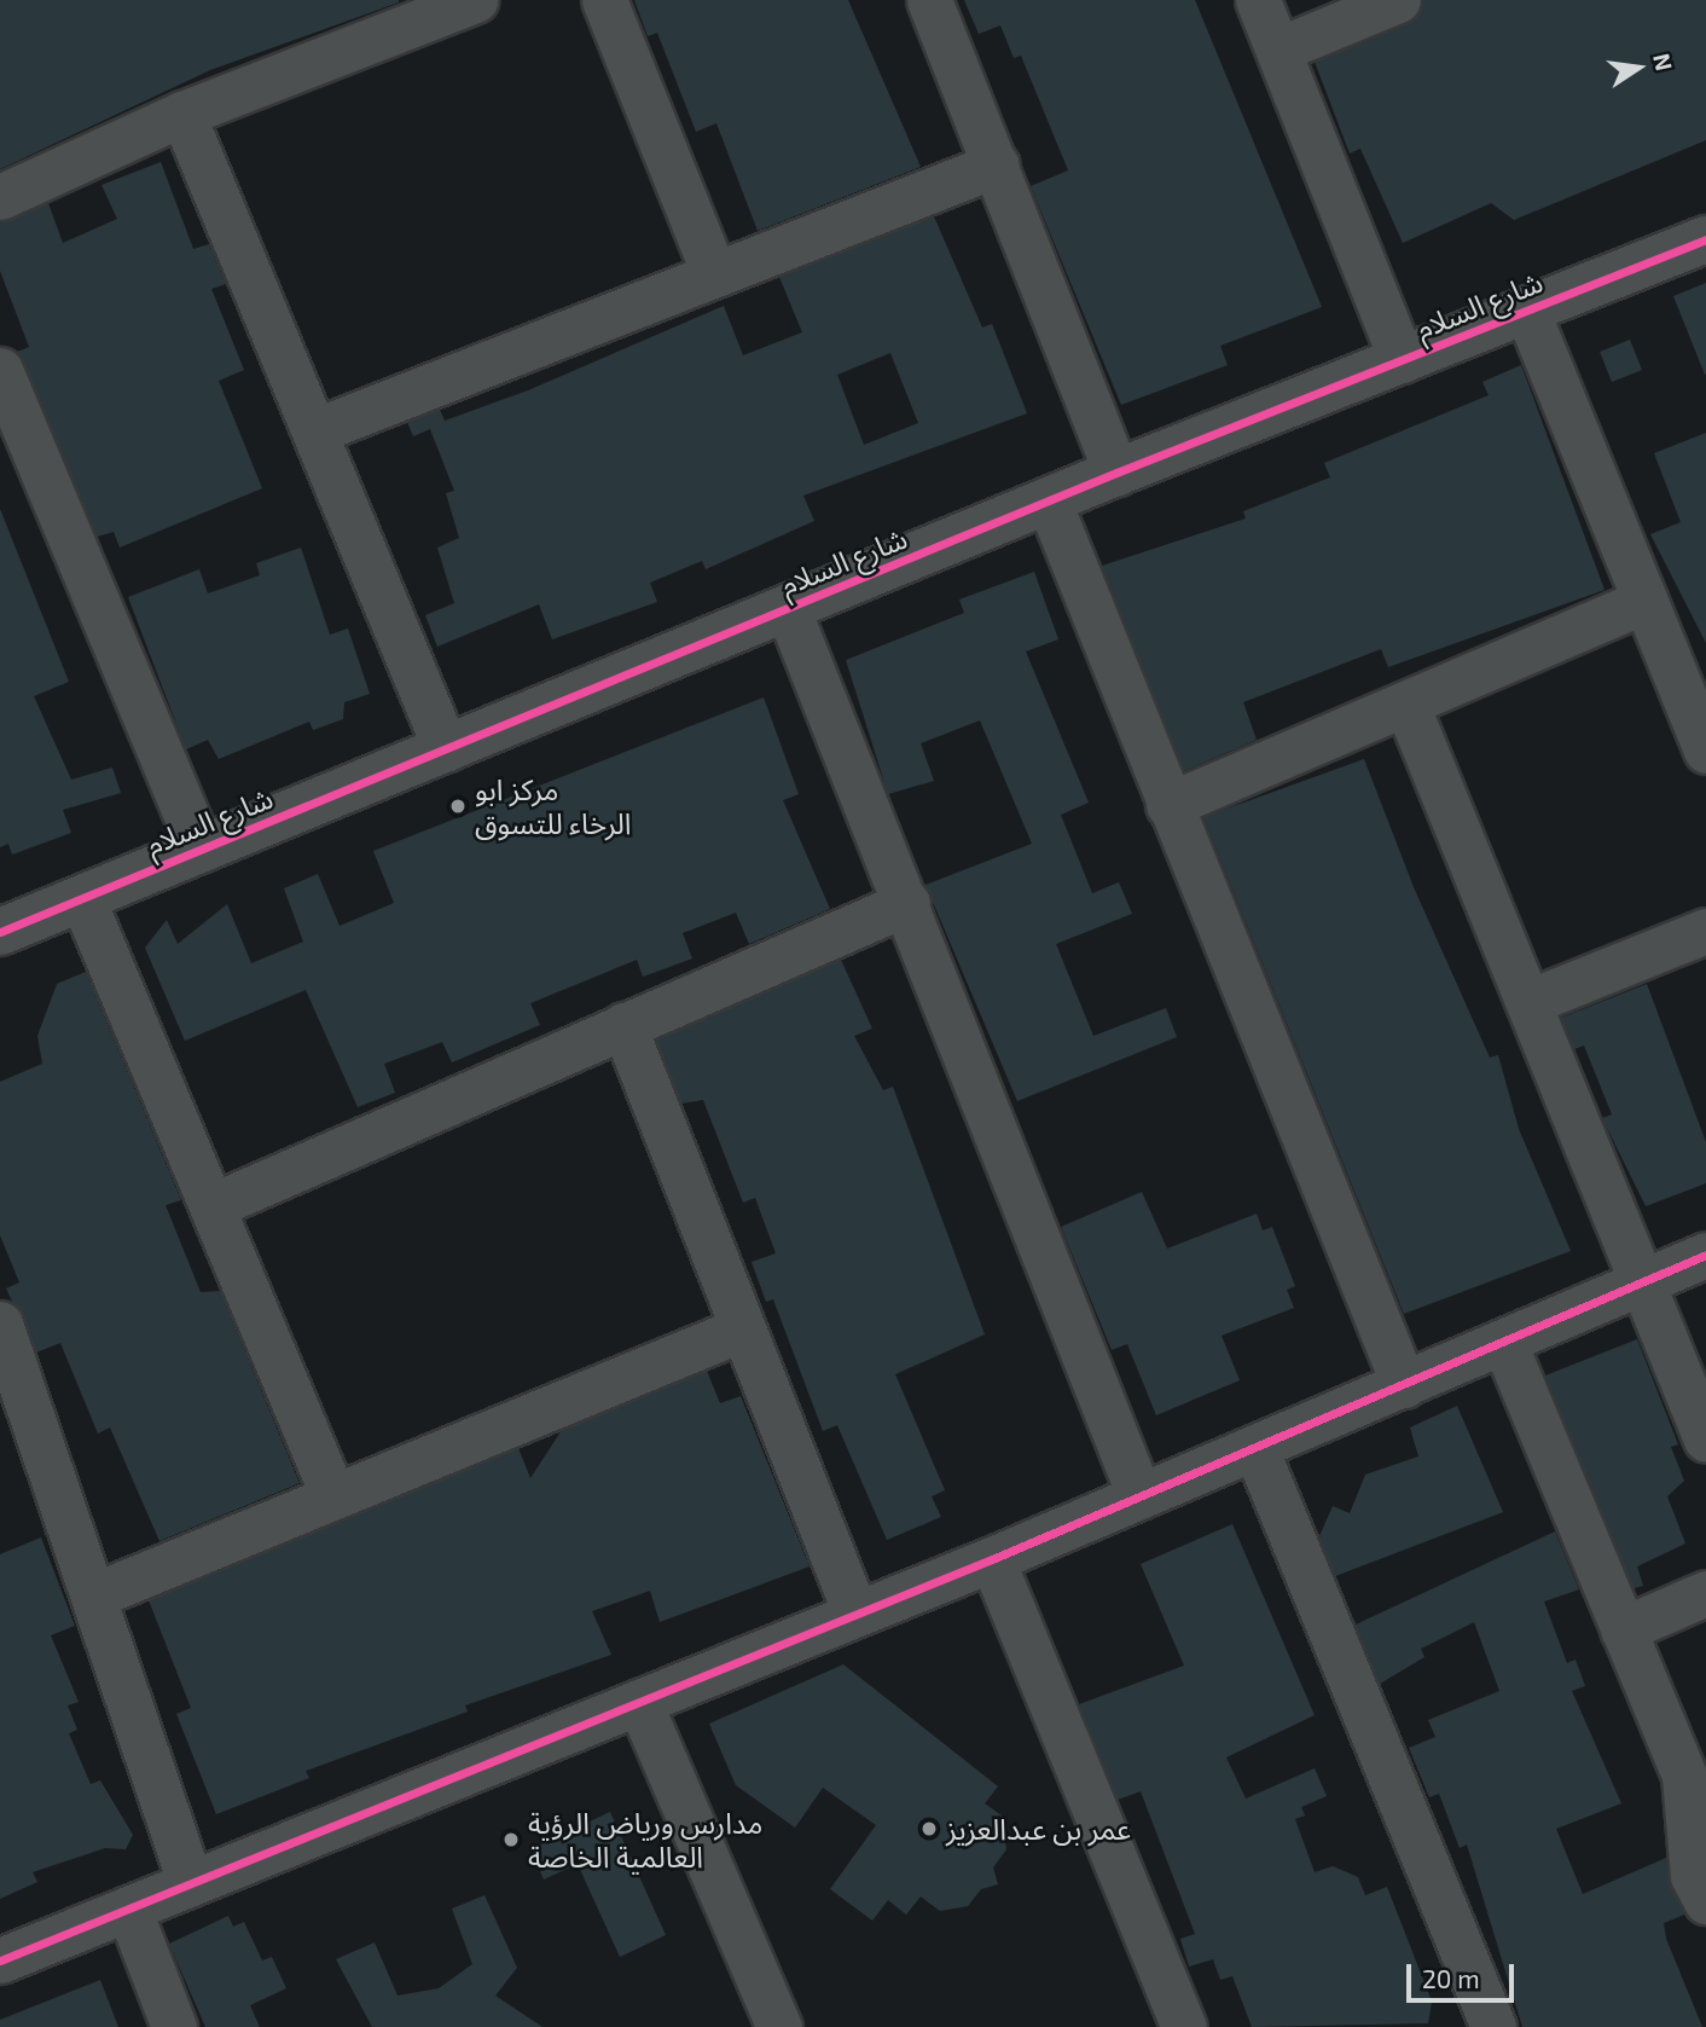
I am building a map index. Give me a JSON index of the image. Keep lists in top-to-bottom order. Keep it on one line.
{"streets":{"street":["شارع السلام"]},"places":["مركز ابو الرخاء للتسوق","عمر بن عبدالعزيز","مدارس ورياض الرؤية العالمية الخاصة"],"scale_bar":"20 m","north":"right"}
